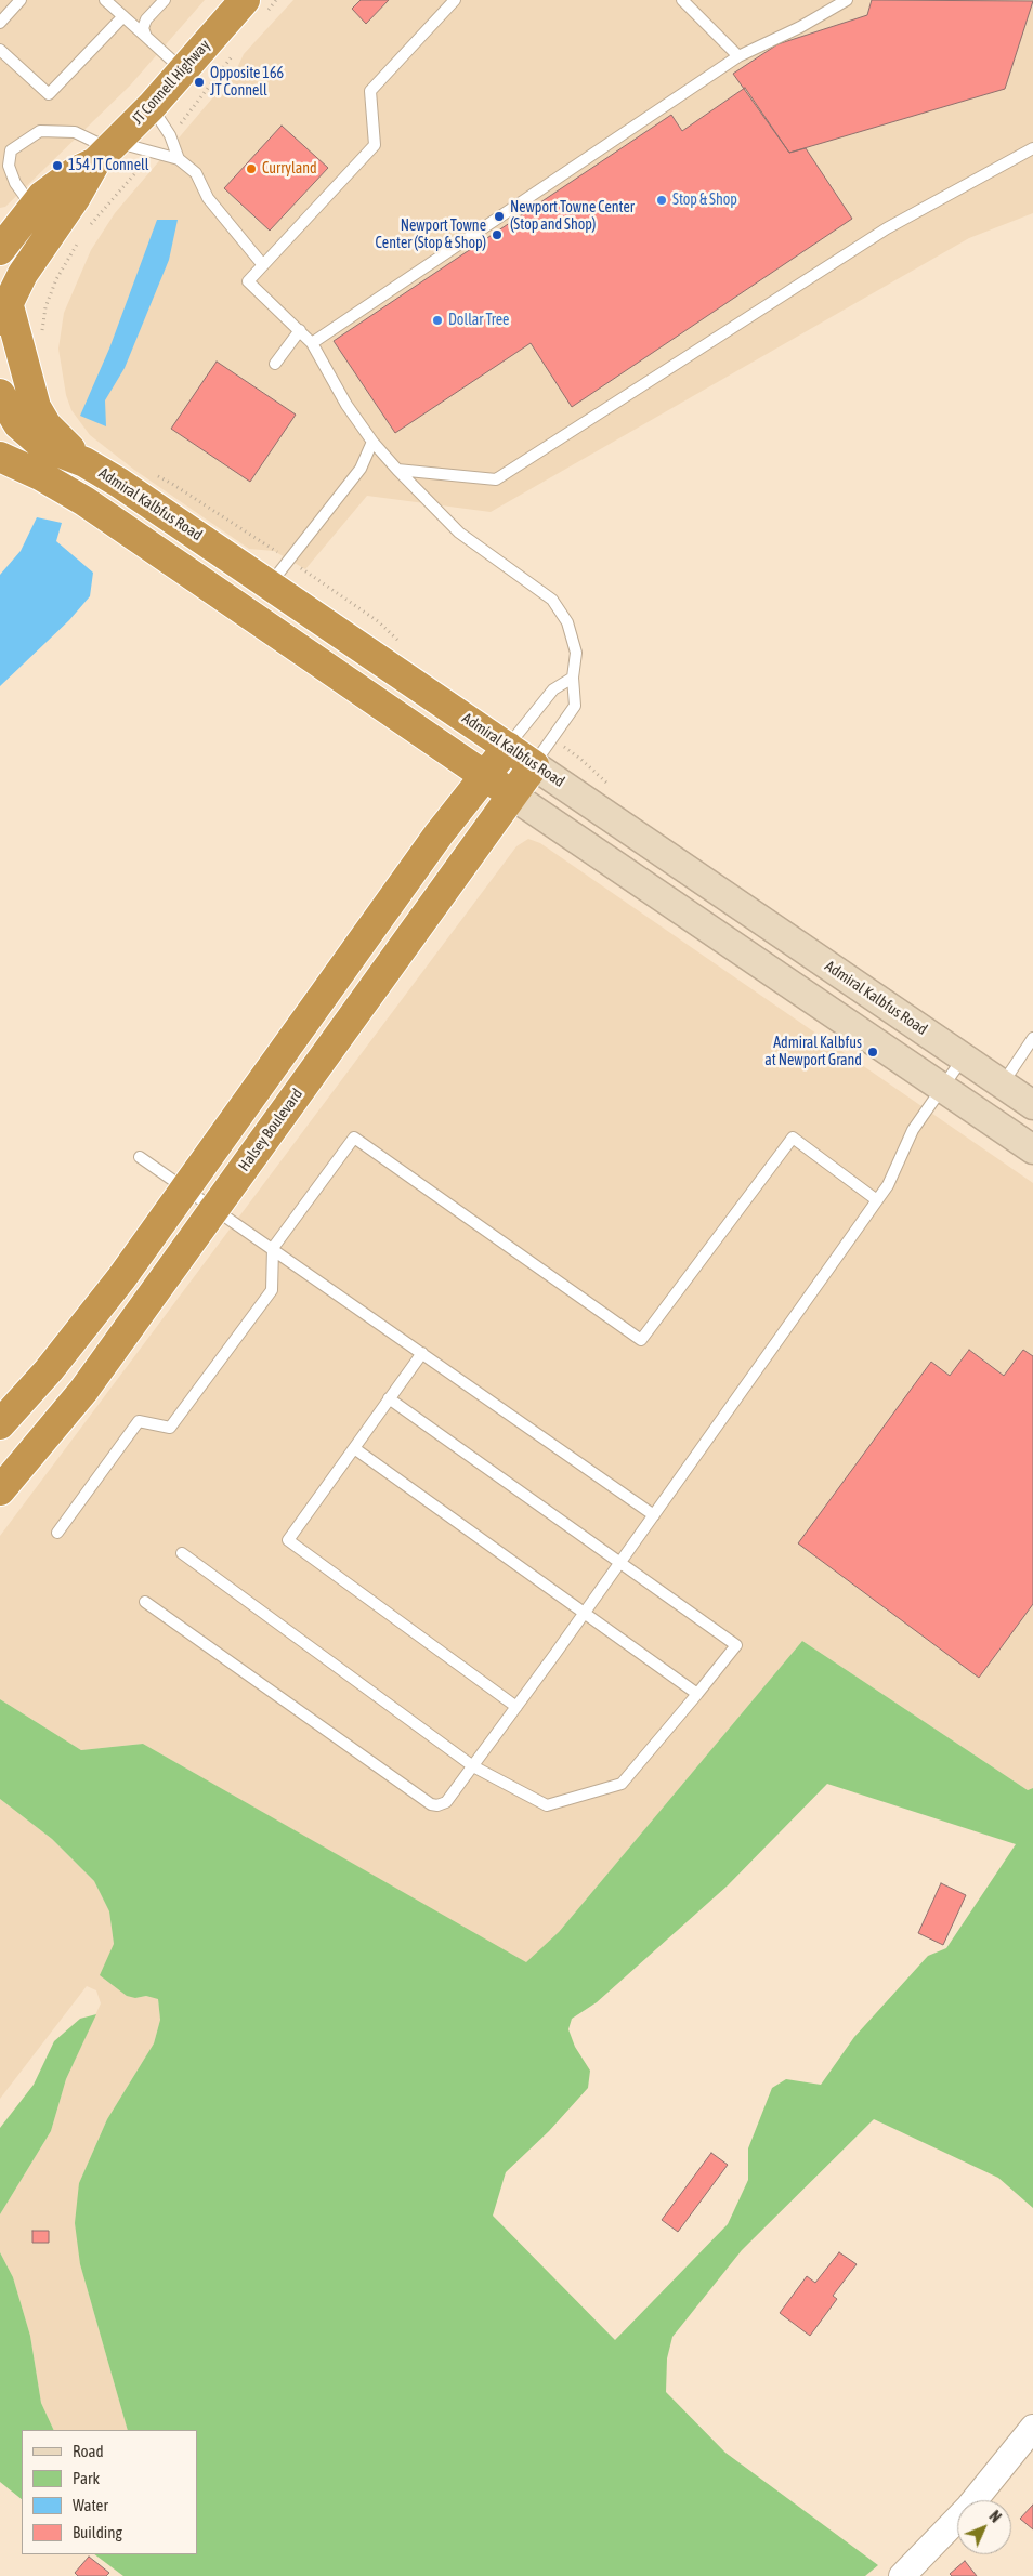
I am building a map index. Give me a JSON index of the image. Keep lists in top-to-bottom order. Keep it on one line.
{"streets":{"highway":["JT Connell Highway","Admiral Kalbfus Road","Halsey Boulevard"]},"crossings":[["Admiral Kalbfus Road","Halsey Boulevard"]],"places":["Opposite 166 JT Connell","154 JT Connell","Curryland","Stop & Shop","Newport Towne Center (Stop and Shop)","Newport Towne Center (Stop & Shop)","Dollar Tree","Admiral Kalbfus at Newport Grand"],"legend":["Road","Park","Water","Building"],"north":"top right"}
